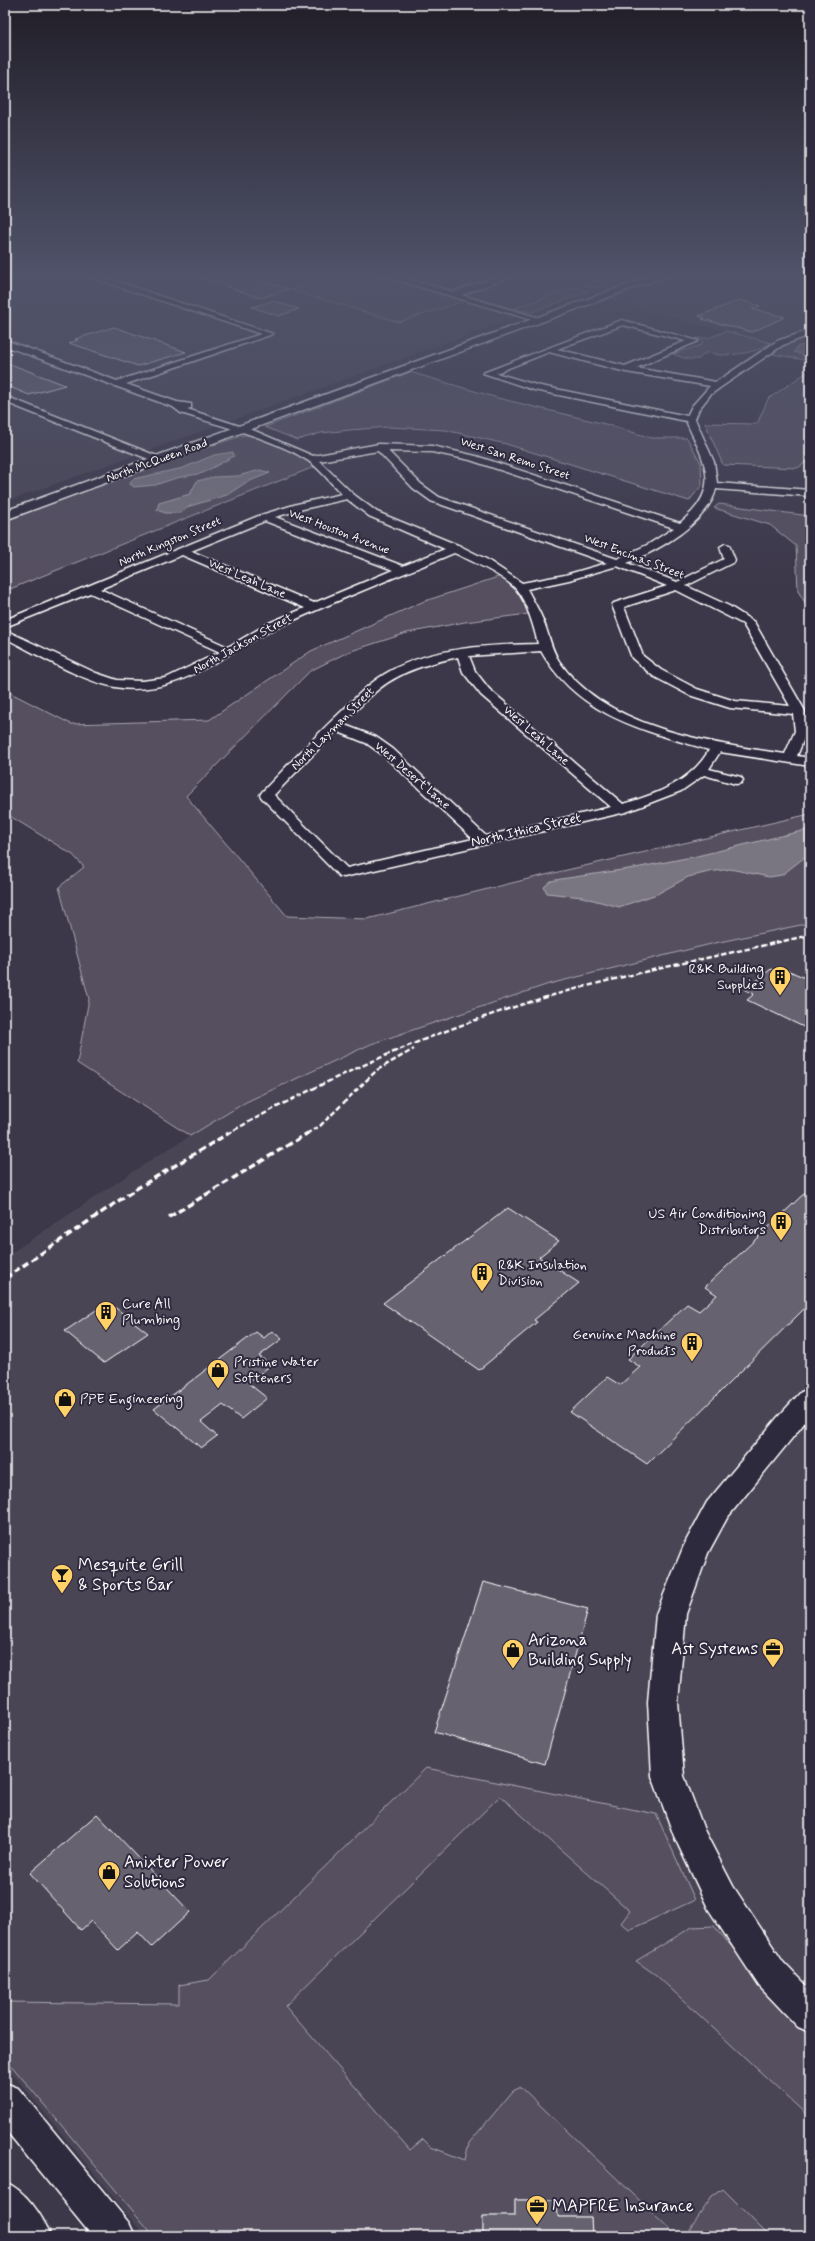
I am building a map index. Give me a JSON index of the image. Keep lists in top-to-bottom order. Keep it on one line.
{"streets":{"main road":["North McQueen Road"],"street":["West San Remo Street","West Houston Avenue","North Kingston Street","West Encinas Street","West Leah Lane","North Jackson Street","North Layman Street","West Desert Lane","North Ithica Street"]},"crossings":[["West San Remo Street","West Encinas Street"],["West Houston Avenue","North Kingston Street"],["West Houston Avenue","North Jackson Street"],["North Kingston Street","West Leah Lane"],["West Leah Lane","North Jackson Street"],["West Leah Lane","North Layman Street"],["West Leah Lane","North Ithica Street"],["North Layman Street","West Desert Lane"],["North Layman Street","North Ithica Street"],["West Desert Lane","North Ithica Street"]],"places":{"building":["R&K Building Supplies","US Air Conditioning Distributors","R&K Insulation Division","Cure All Plumbing","Genuine Machine Products"],"shop":["Pristine Water Softeners","PPE Engineering","Arizona Building Supply","Anixter Power Solutions"],"bar":["Mesquite Grill & Sports Bar"],"office":["Ast Systems","MAPFRE Insurance"]}}
